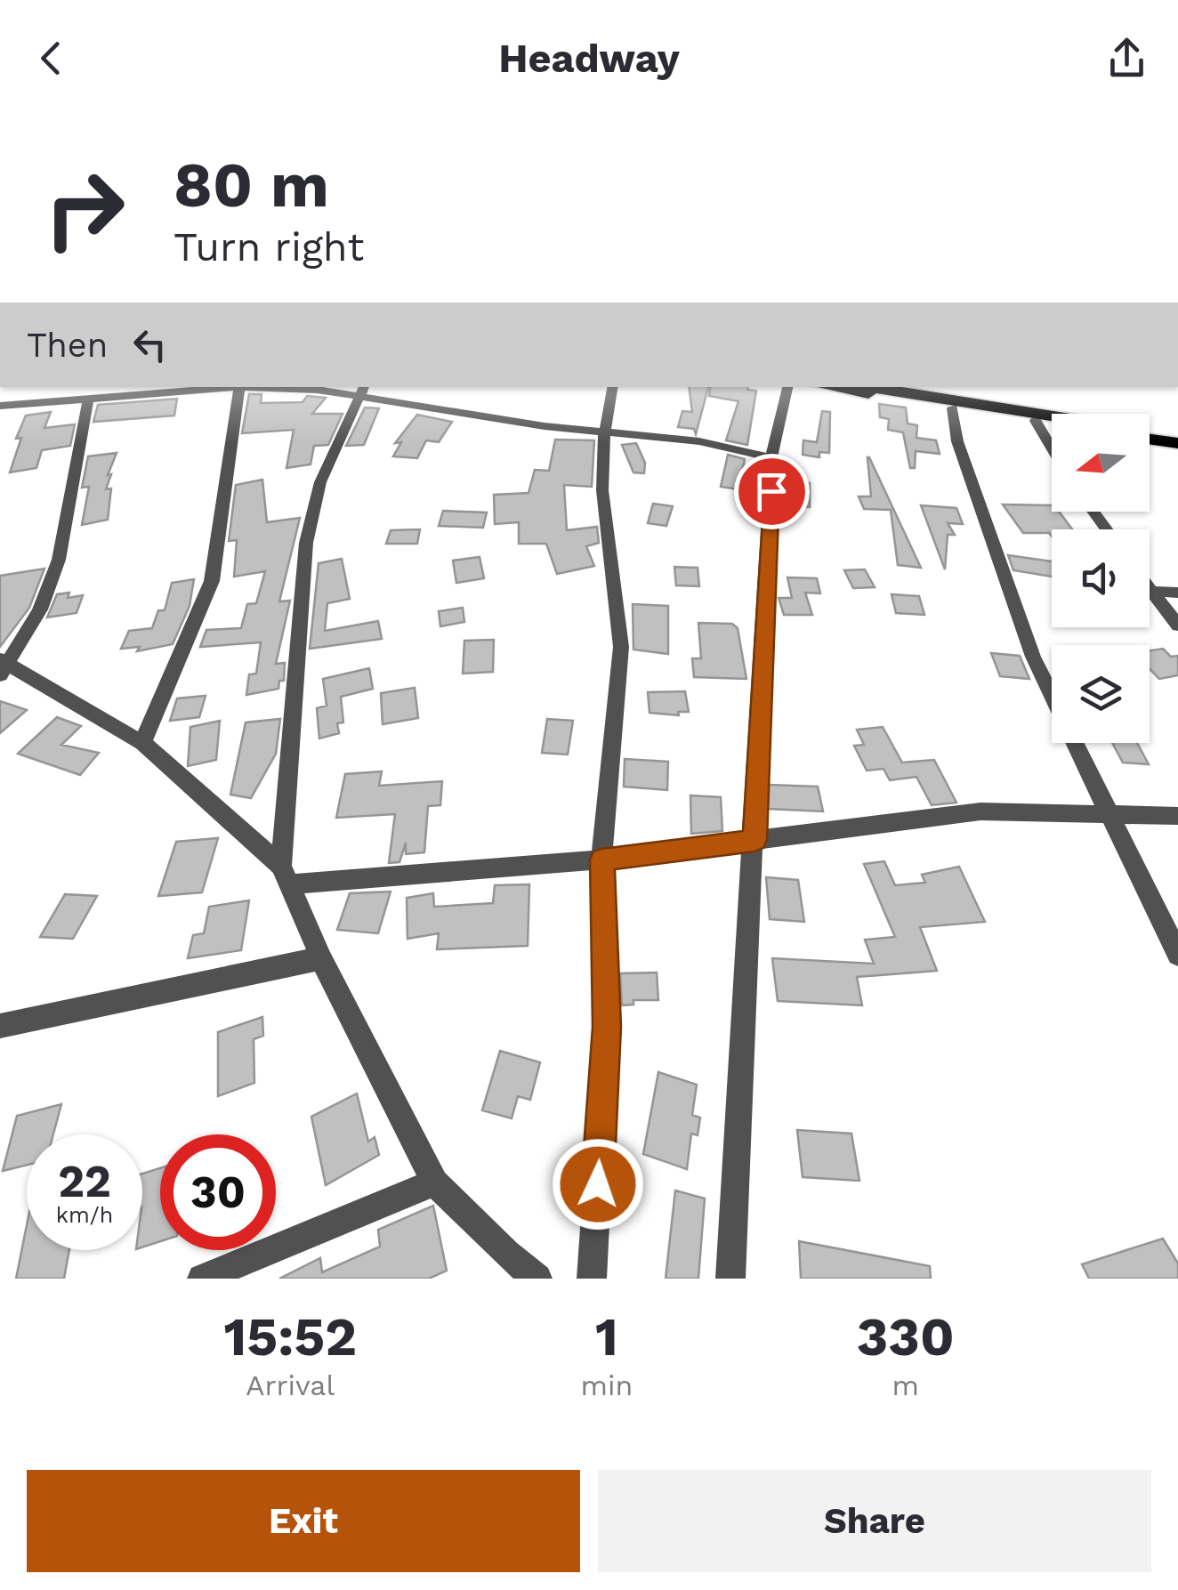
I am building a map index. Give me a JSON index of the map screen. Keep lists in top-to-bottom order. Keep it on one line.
{"north":"left","page":{"header":"Headway","turn":["80 m","Turn right"],"then":"Then","speed":"22 km/h","limit":"30","eta":["15:52","Arrival","1","min","330","m"],"buttons":["Exit","Share"]}}
